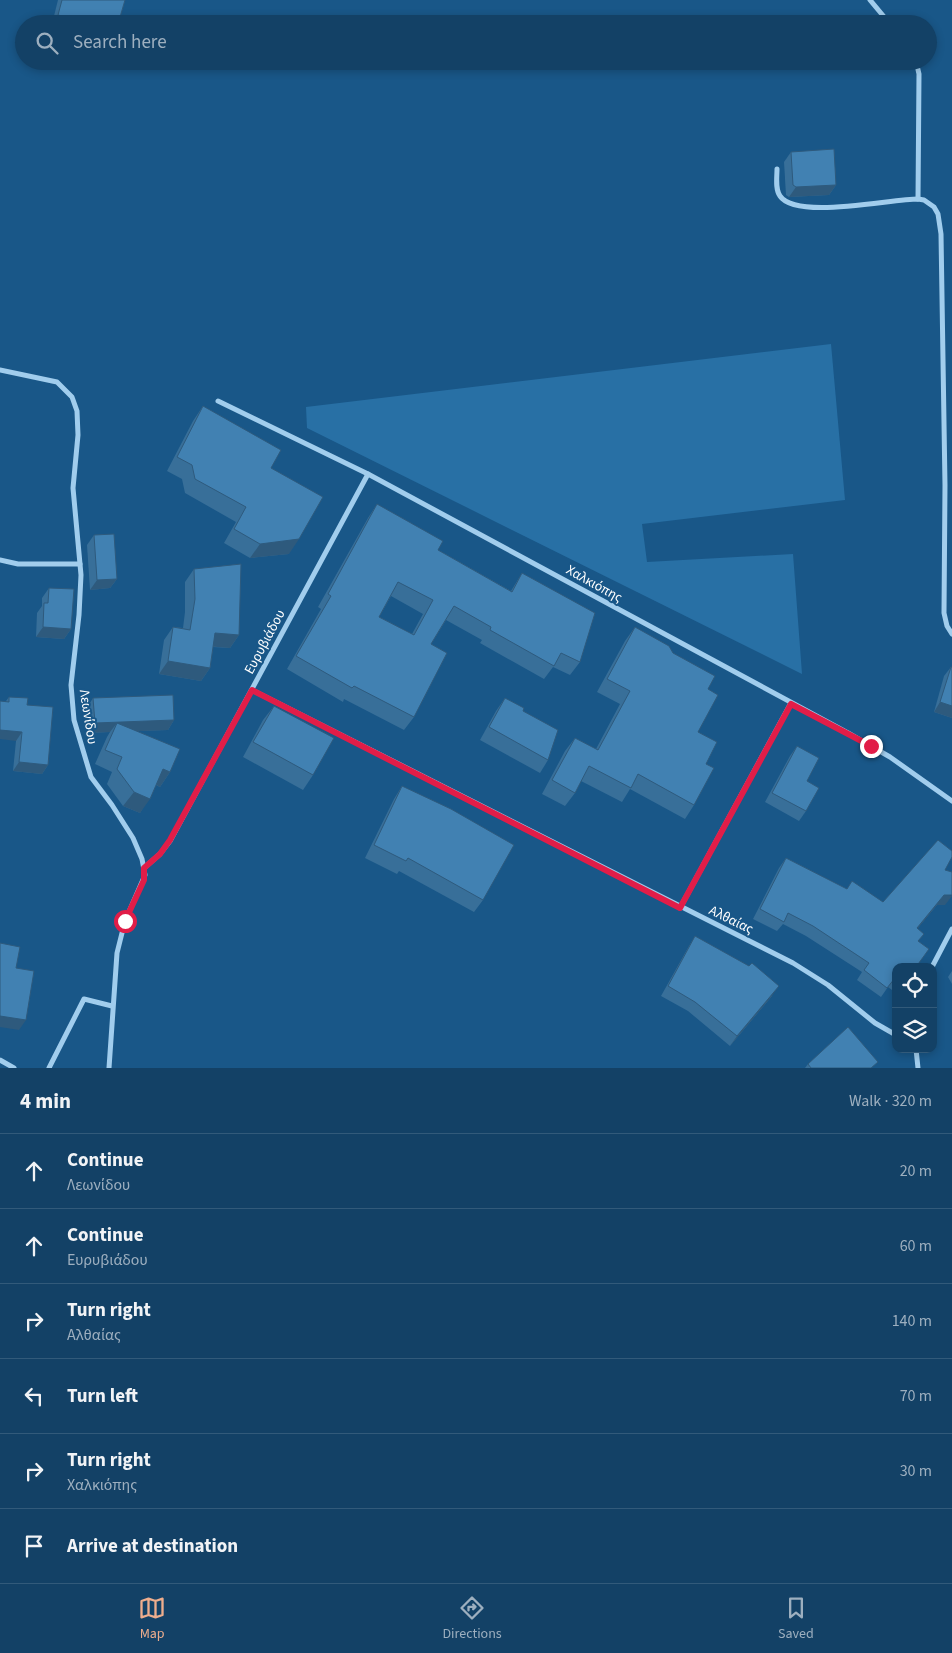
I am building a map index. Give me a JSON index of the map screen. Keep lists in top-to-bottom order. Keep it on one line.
{"streets":{"street":["Χαλκιόπης","Ευρυβιάδου","Λεωνίδου","Αλθαίας"]},"crossings":[["Χαλκιόπης","Ευρυβιάδου"],["Ευρυβιάδου","Λεωνίδου"],["Ευρυβιάδου","Αλθαίας"]],"page":{"search":"Search here","heading":["4 min","Walk · 320 m"],"list":[["Continue","Λεωνίδου","20 m"],["Continue","Ευρυβιάδου","60 m"],["Turn right","Αλθαίας","140 m"],["Turn left","70 m"],["Turn right","Χαλκιόπης","30 m"],"Arrive at destination"],"nav":["Map","Directions","Saved"]}}
